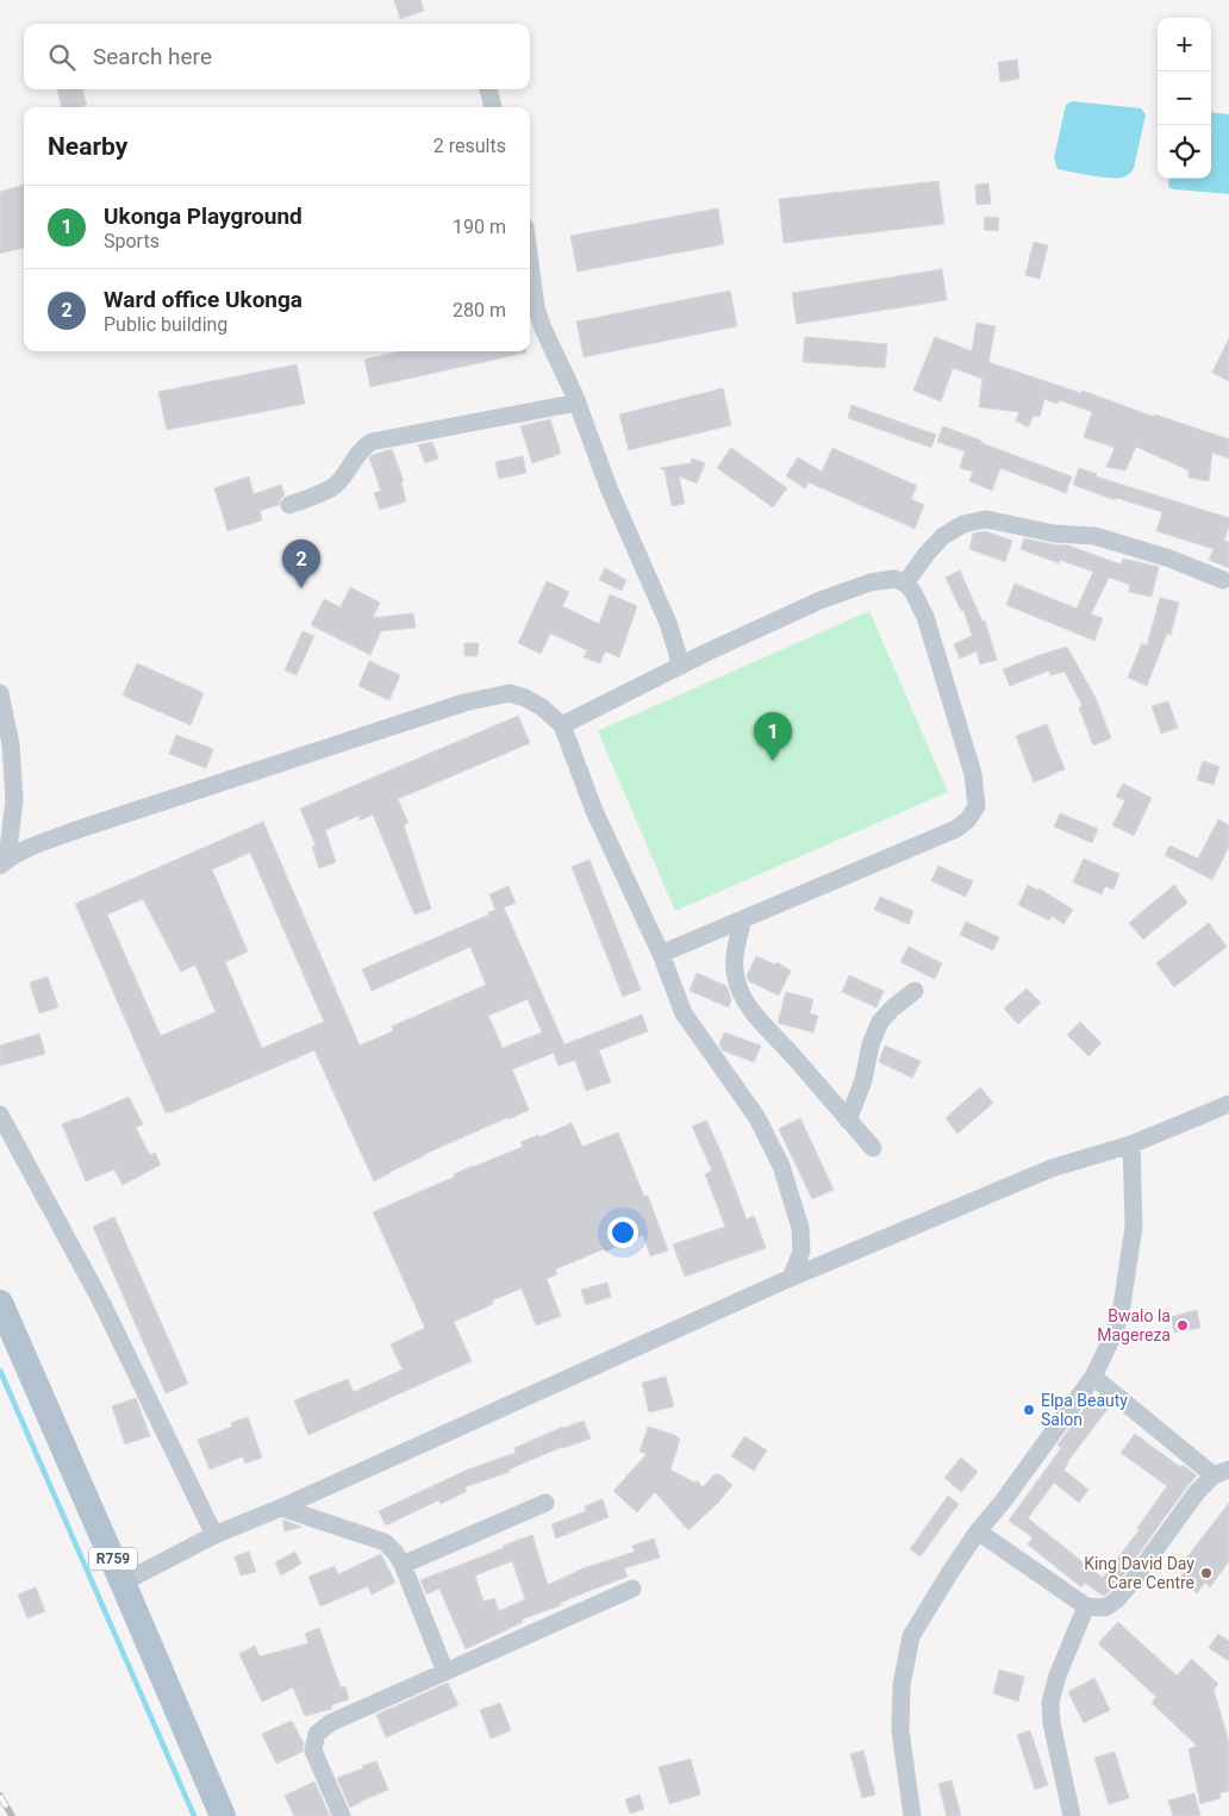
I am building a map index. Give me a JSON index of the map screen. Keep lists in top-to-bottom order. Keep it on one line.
{"streets":{"main road":["R759"]},"places":["Bwalo la Magereza","Elpa Beauty Salon","King David Day Care Centre"],"page":{"map_buttons":["+","−"],"search":"Search here","heading":["Nearby","2 results"],"list":[{"mark":"1","name":"Ukonga Playground","note":"Sports","value":"190 m"},{"mark":"2","name":"Ward office Ukonga","note":"Public building","value":"280 m"}],"pins":["2","1"]}}
